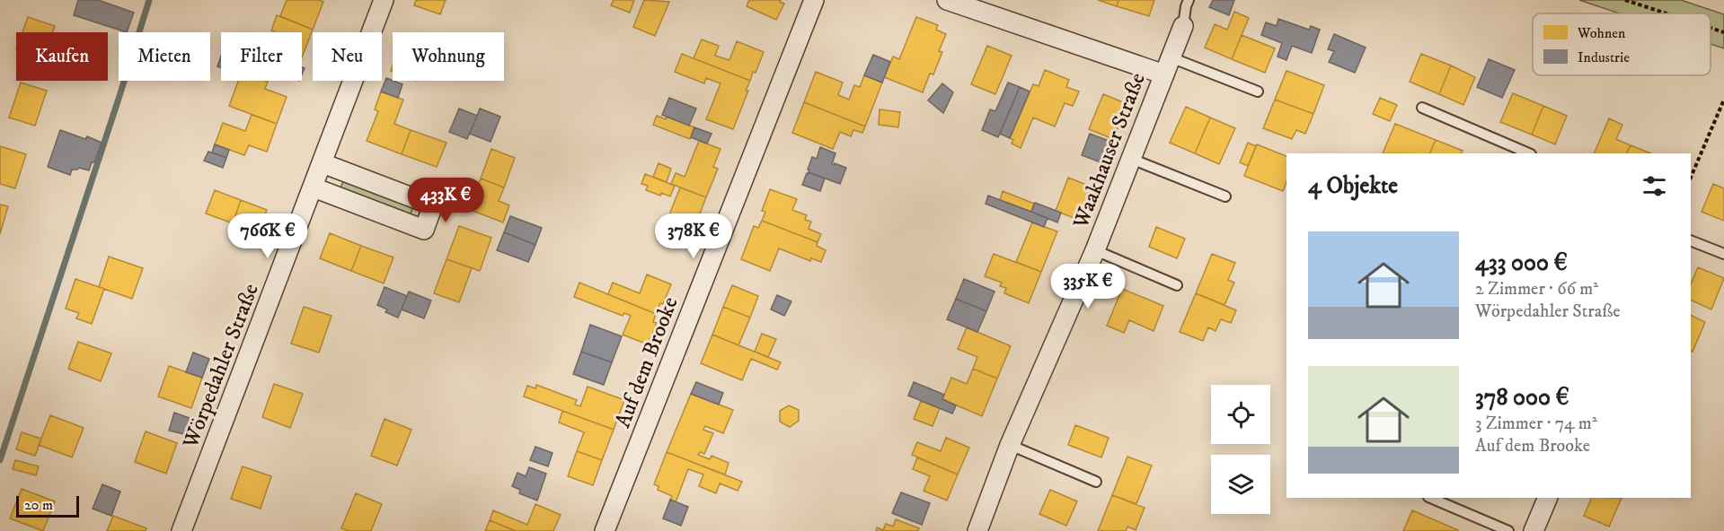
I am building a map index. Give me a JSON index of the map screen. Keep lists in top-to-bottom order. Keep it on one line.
{"streets":{"street":["Waakhauser Straße","Auf dem Brooke","Wörpedahler Straße"]},"legend":["Wohnen","Industrie"],"scale_bar":"20 m","page":{"chip":["Kaufen","Mieten","Filter","Neu","Wohnung"],"heading":"4 Objekte","price":["433K €","766K €","378K €","335K €"],"list":[{"name":"433 000 €","note":"2 Zimmer · 66 m² · Wörpedahler Straße"},{"name":"378 000 €","note":"3 Zimmer · 74 m² · Auf dem Brooke"}],"scale":"20 m"}}
